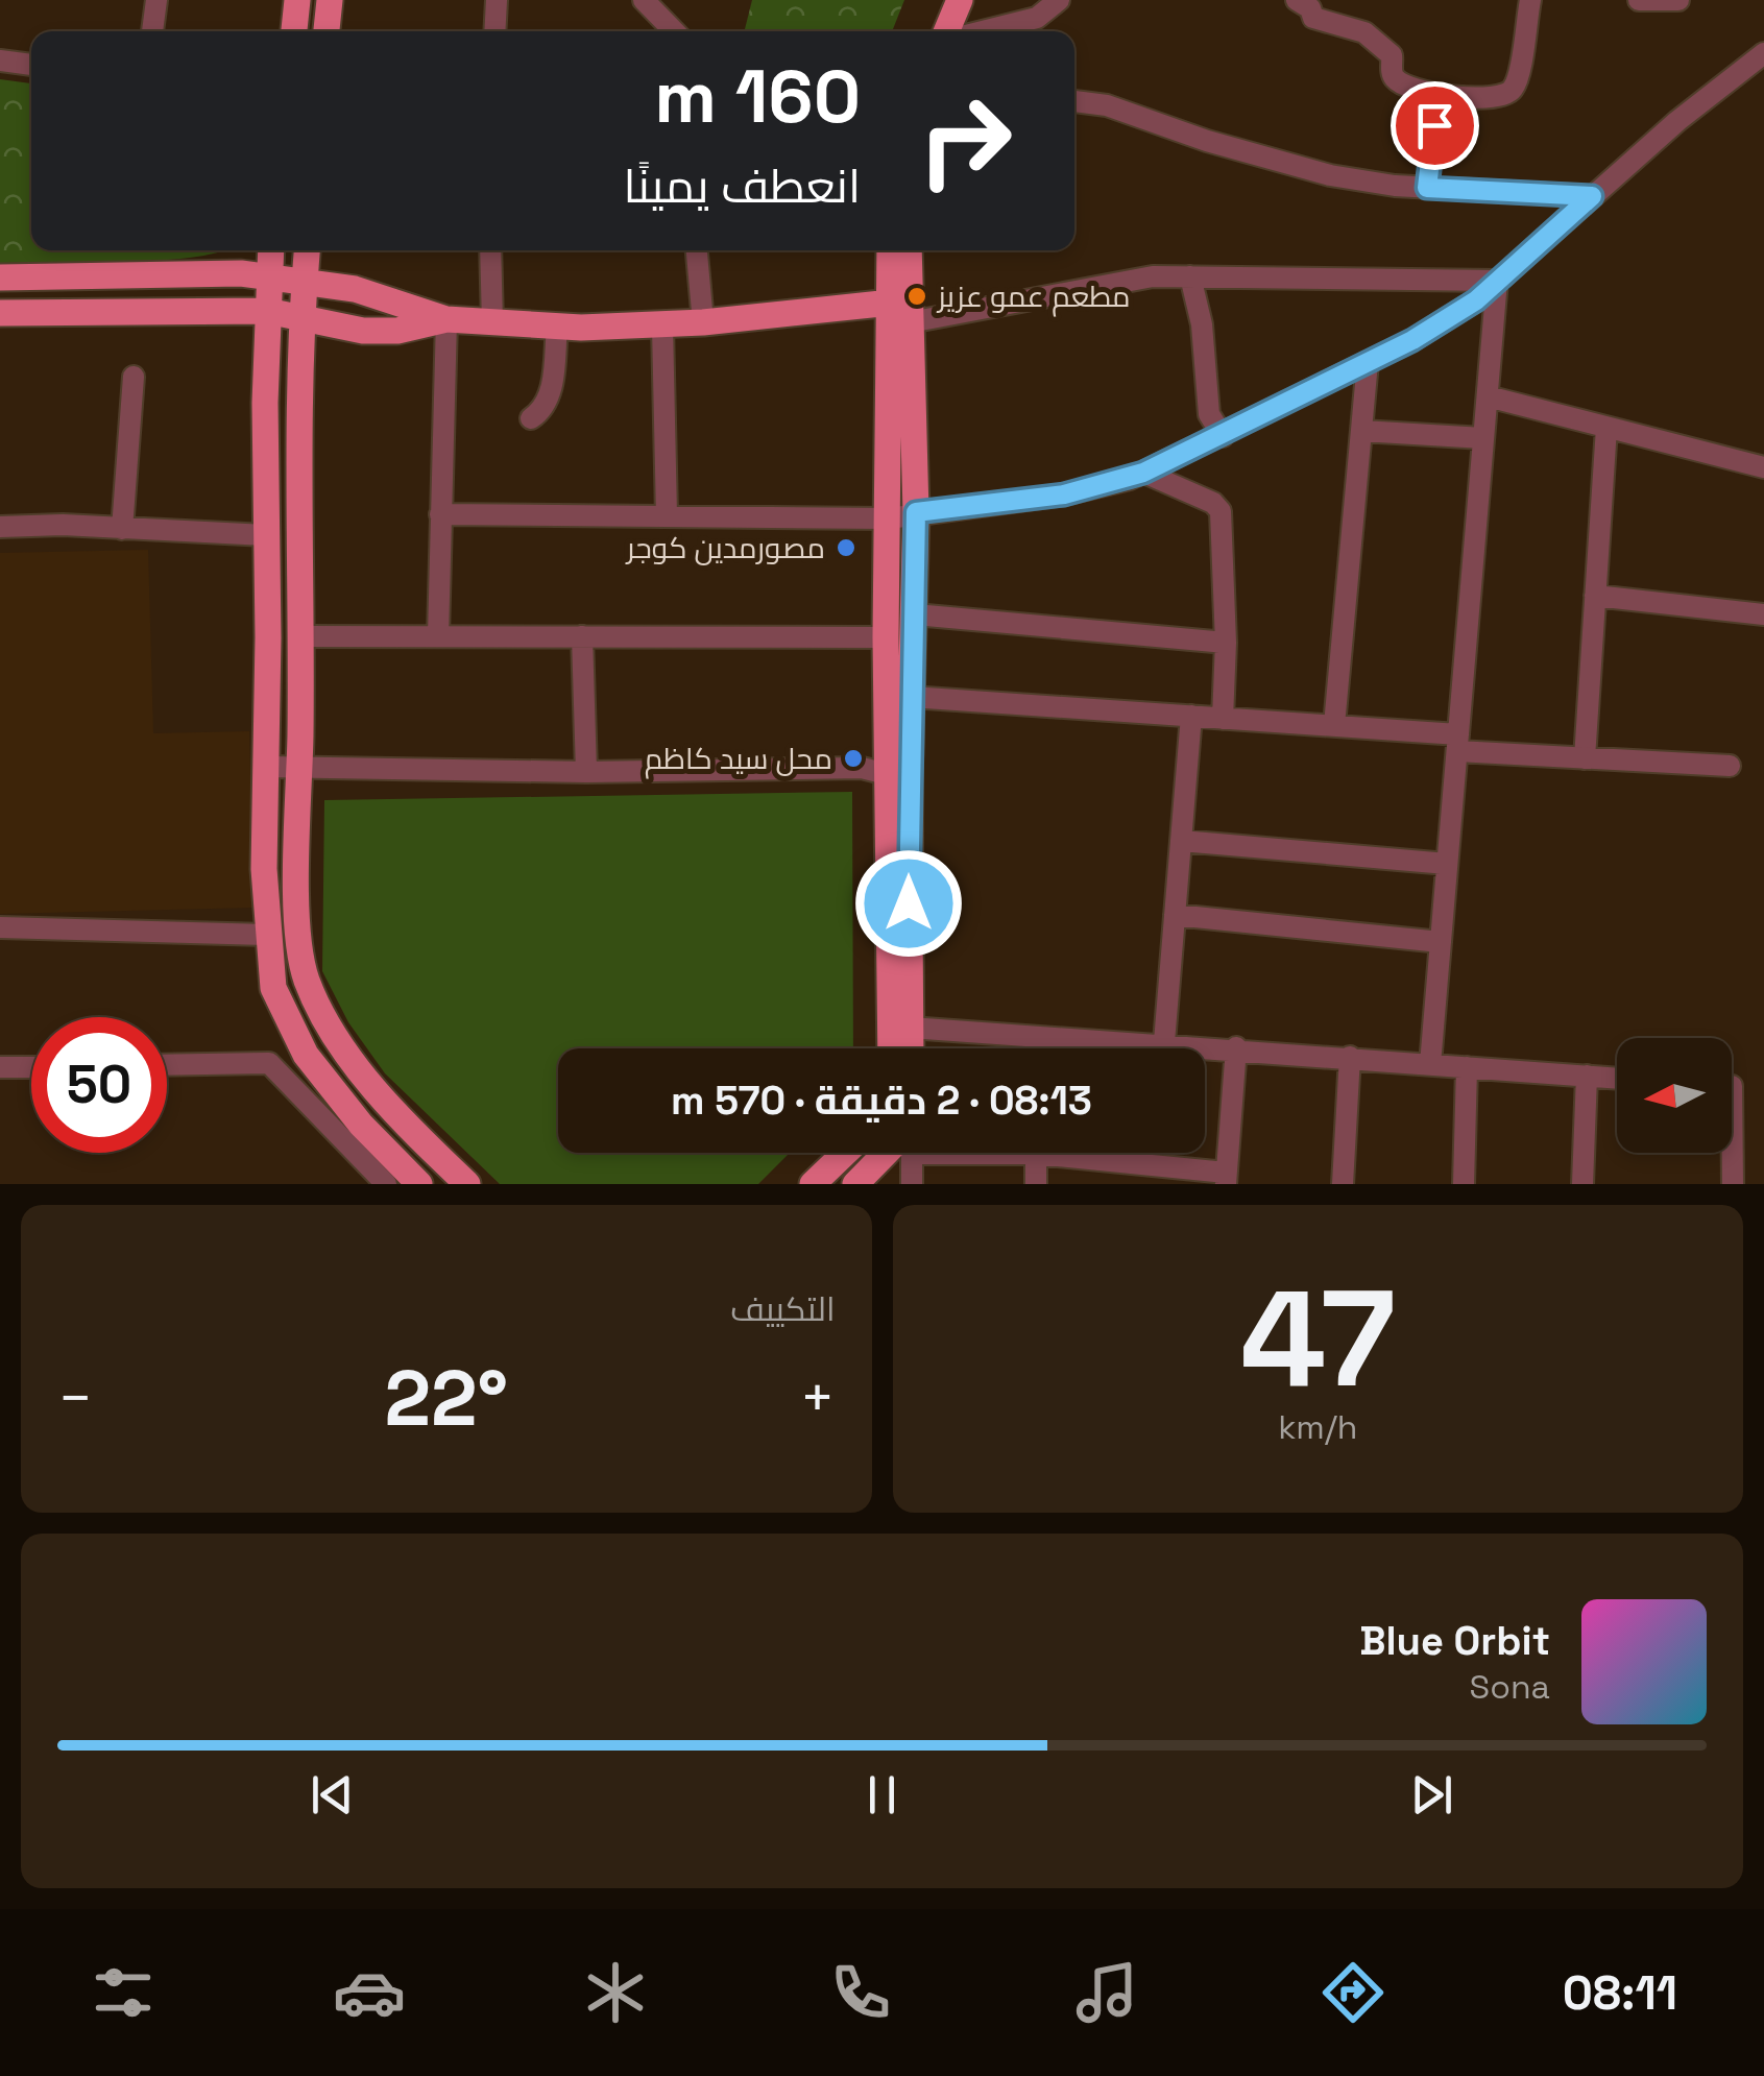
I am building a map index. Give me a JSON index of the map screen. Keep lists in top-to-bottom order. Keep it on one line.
{"places":["مطعم عمو عزيز","مصورمدین كوجر","محل سيد كاظم"],"north":"left","page":{"turn":["160 m","انعطف يمينًا"],"limit":"50","trip":"08:13 · 2 دقيقة · 570 m","tile":[["47","km/h"],"التكييف"],"heat":["−","22°","+"],"song":["Blue Orbit","Sona"],"tabs":"08:11"}}
